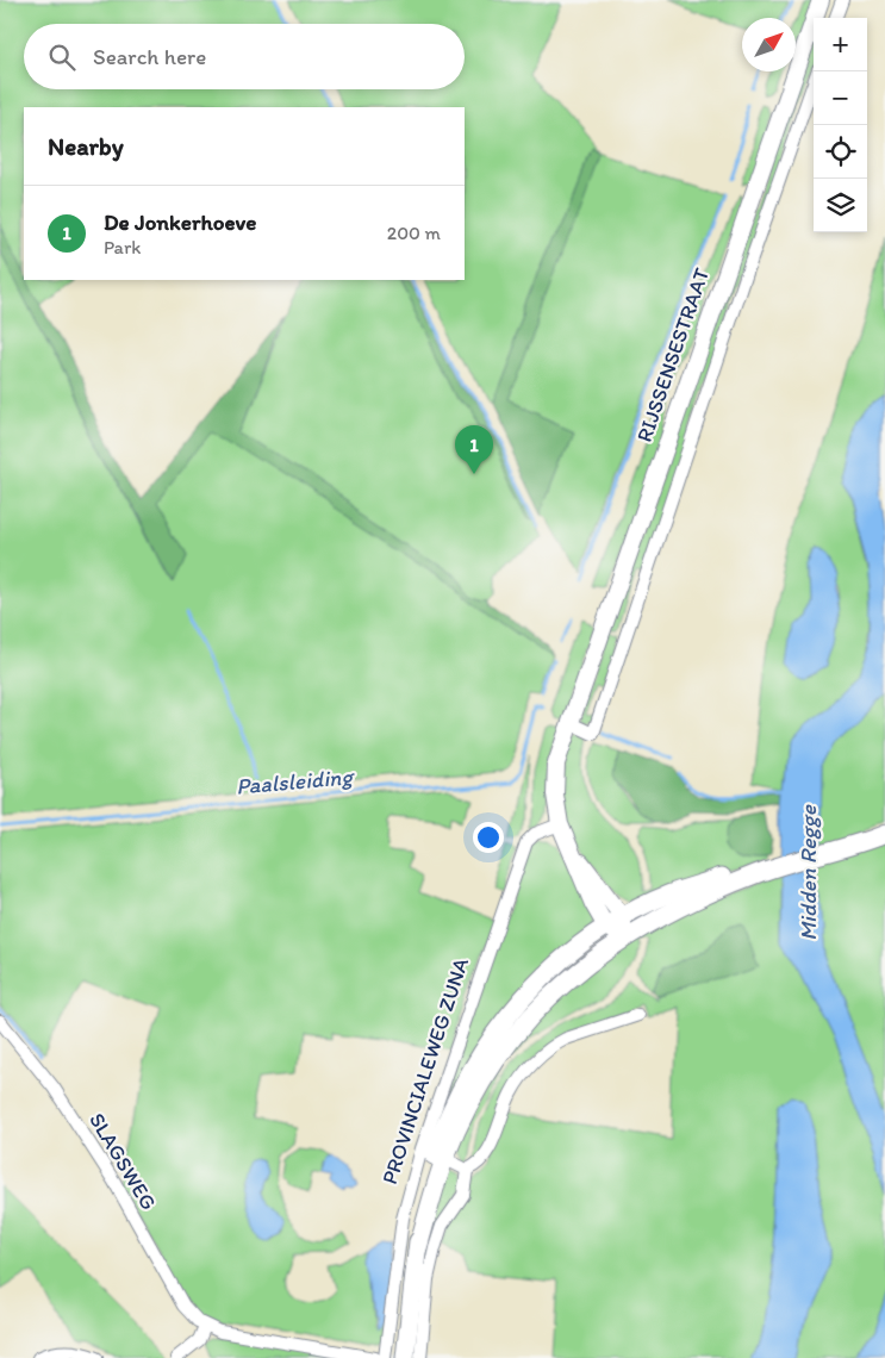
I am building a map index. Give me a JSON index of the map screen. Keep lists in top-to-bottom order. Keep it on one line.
{"streets":{"main road":["RIJSSENSESTRAAT","PROVINCIALEWEG ZUNA"],"street":["SLAGSWEG"]},"crossings":[["RIJSSENSESTRAAT","PROVINCIALEWEG ZUNA"]],"water":["Paalsleiding","Midden Regge"],"north":"top right","page":{"map_buttons":["+","−"],"search":"Search here","heading":"Nearby","list":[{"mark":"1","name":"De Jonkerhoeve","note":"Park","value":"200 m"}],"pins":"1"}}
